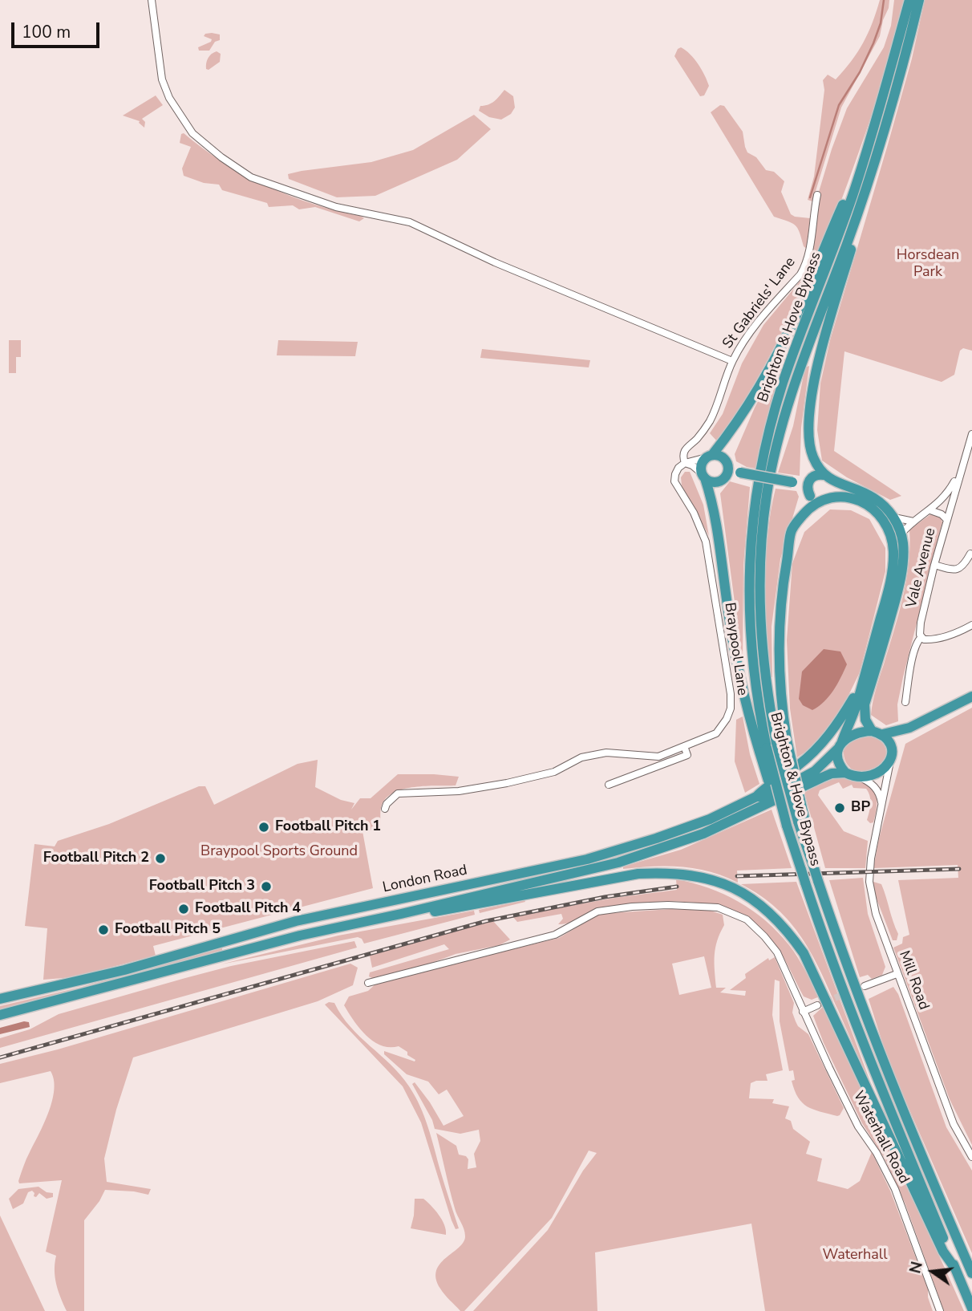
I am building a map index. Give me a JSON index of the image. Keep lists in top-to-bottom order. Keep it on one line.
{"streets":{"highway":["Brighton & Hove Bypass","London Road"],"street":["St Gabriels' Lane","Vale Avenue","Braypool Lane","Mill Road","Waterhall Road"]},"crossings":[["St Gabriels' Lane","Braypool Lane"],["London Road","Mill Road"]],"parks":["Horsdean Park","Braypool Sports Ground","Waterhall"],"places":["BP","Football Pitch 1","Football Pitch 2","Football Pitch 3","Football Pitch 4","Football Pitch 5"],"scale_bar":"100 m","north":"left"}
